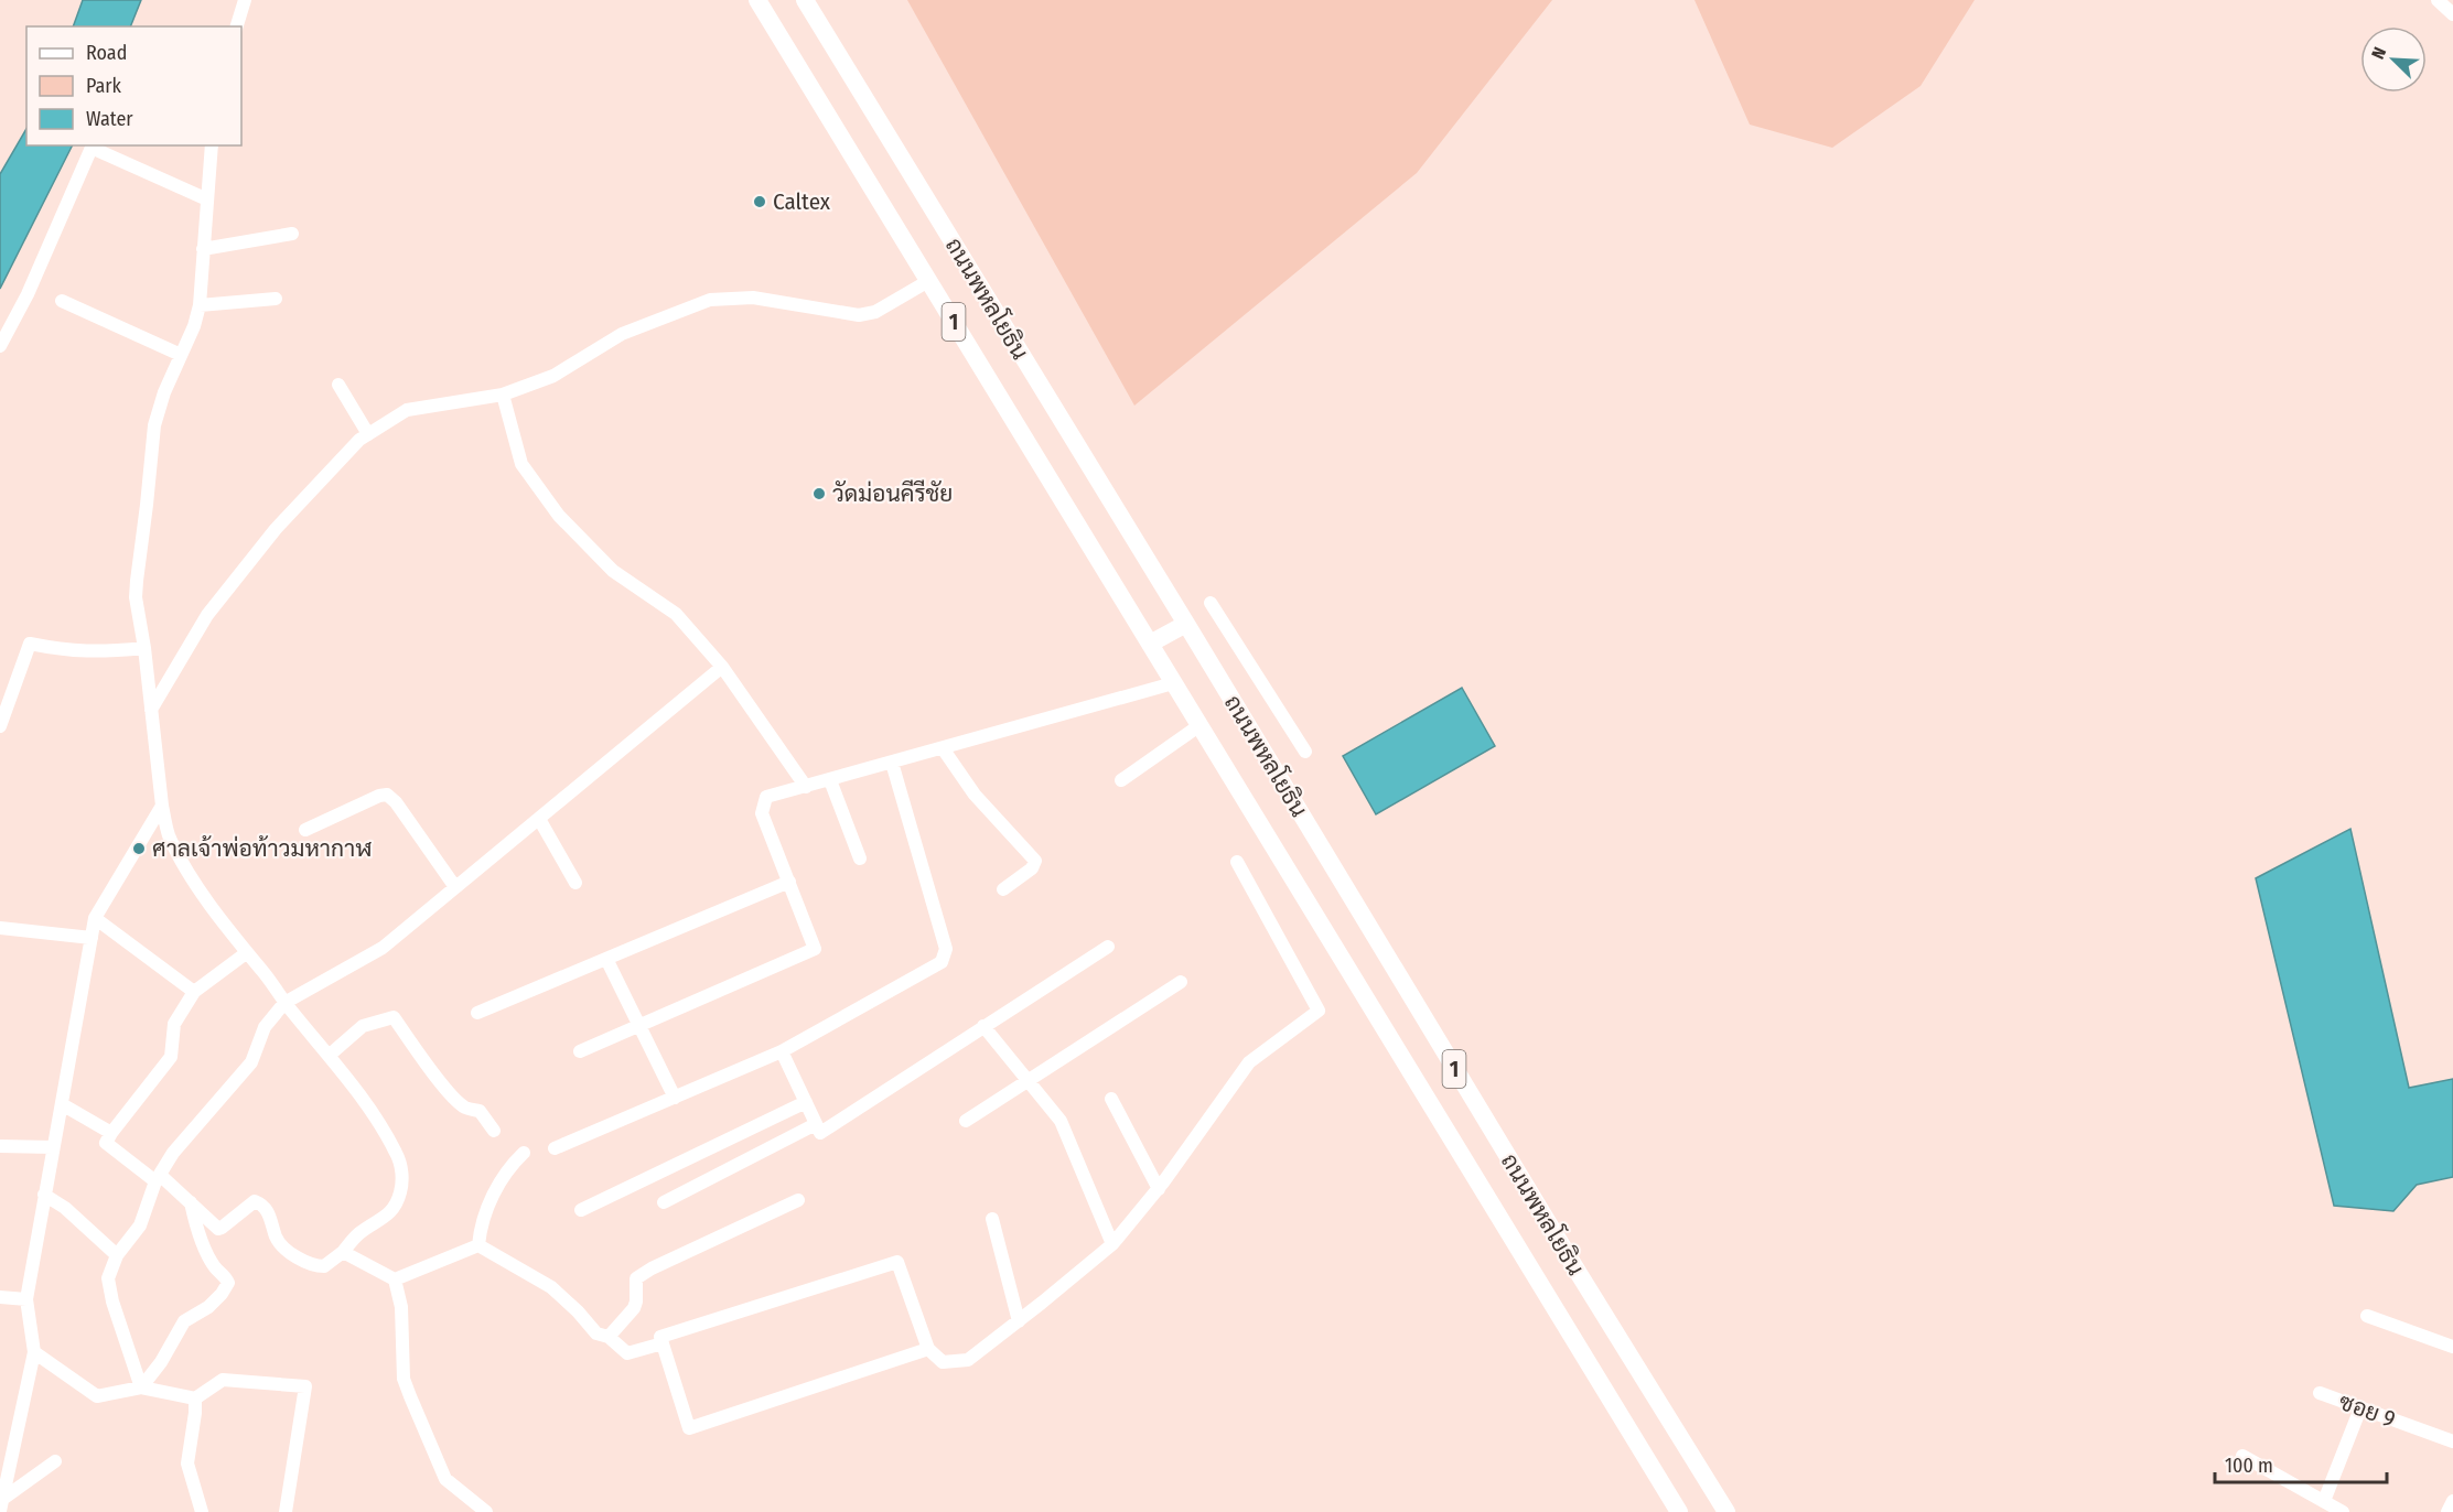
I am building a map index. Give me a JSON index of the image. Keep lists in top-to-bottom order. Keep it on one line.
{"streets":{"highway":["ถนนพหลโยธิน","1"],"street":["ซอย 9"]},"places":["Caltex","วัดม่อนคีรีชัย","ศาลเจ้าพ่อท้าวมหากาฬ"],"legend":["Road","Park","Water"],"scale_bar":"100 m","north":"top left"}
